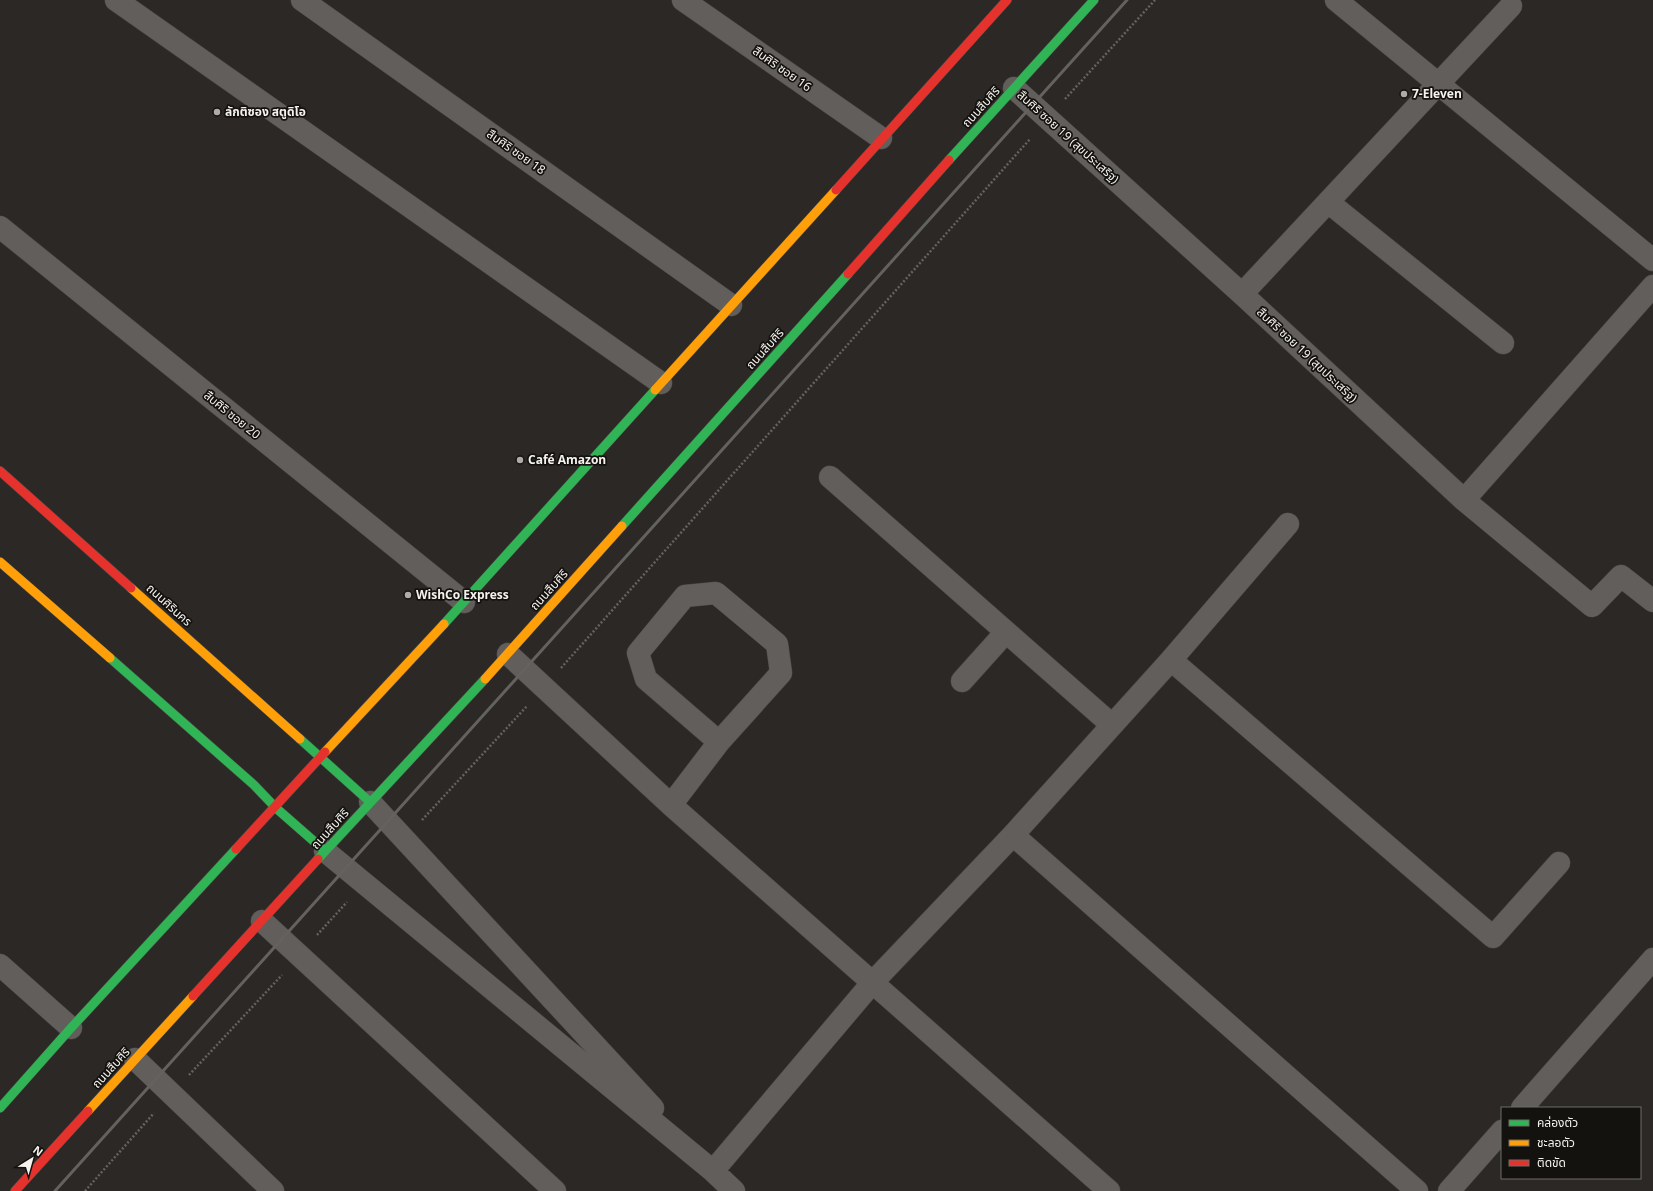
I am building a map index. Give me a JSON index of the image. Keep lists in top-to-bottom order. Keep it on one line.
{"streets":{"street":["สืบศิริ ซอย 16","ถนนสืบศิริ","สืบศิริ ซอย 19 (สุขประเสริฐ)","สืบศิริ ซอย 18","สืบศิริ ซอย 20","ถนนศิรินคร"]},"crossings":[["ถนนสืบศิริ","สืบศิริ ซอย 19 (สุขประเสริฐ)"],["ถนนสืบศิริ","ถนนศิรินคร"]],"places":["7-Eleven","ลักติซอง สตูดิโอ","Café Amazon","WishCo Express"],"legend":["คล่องตัว","ชะลอตัว","ติดขัด"],"north":"top right"}
